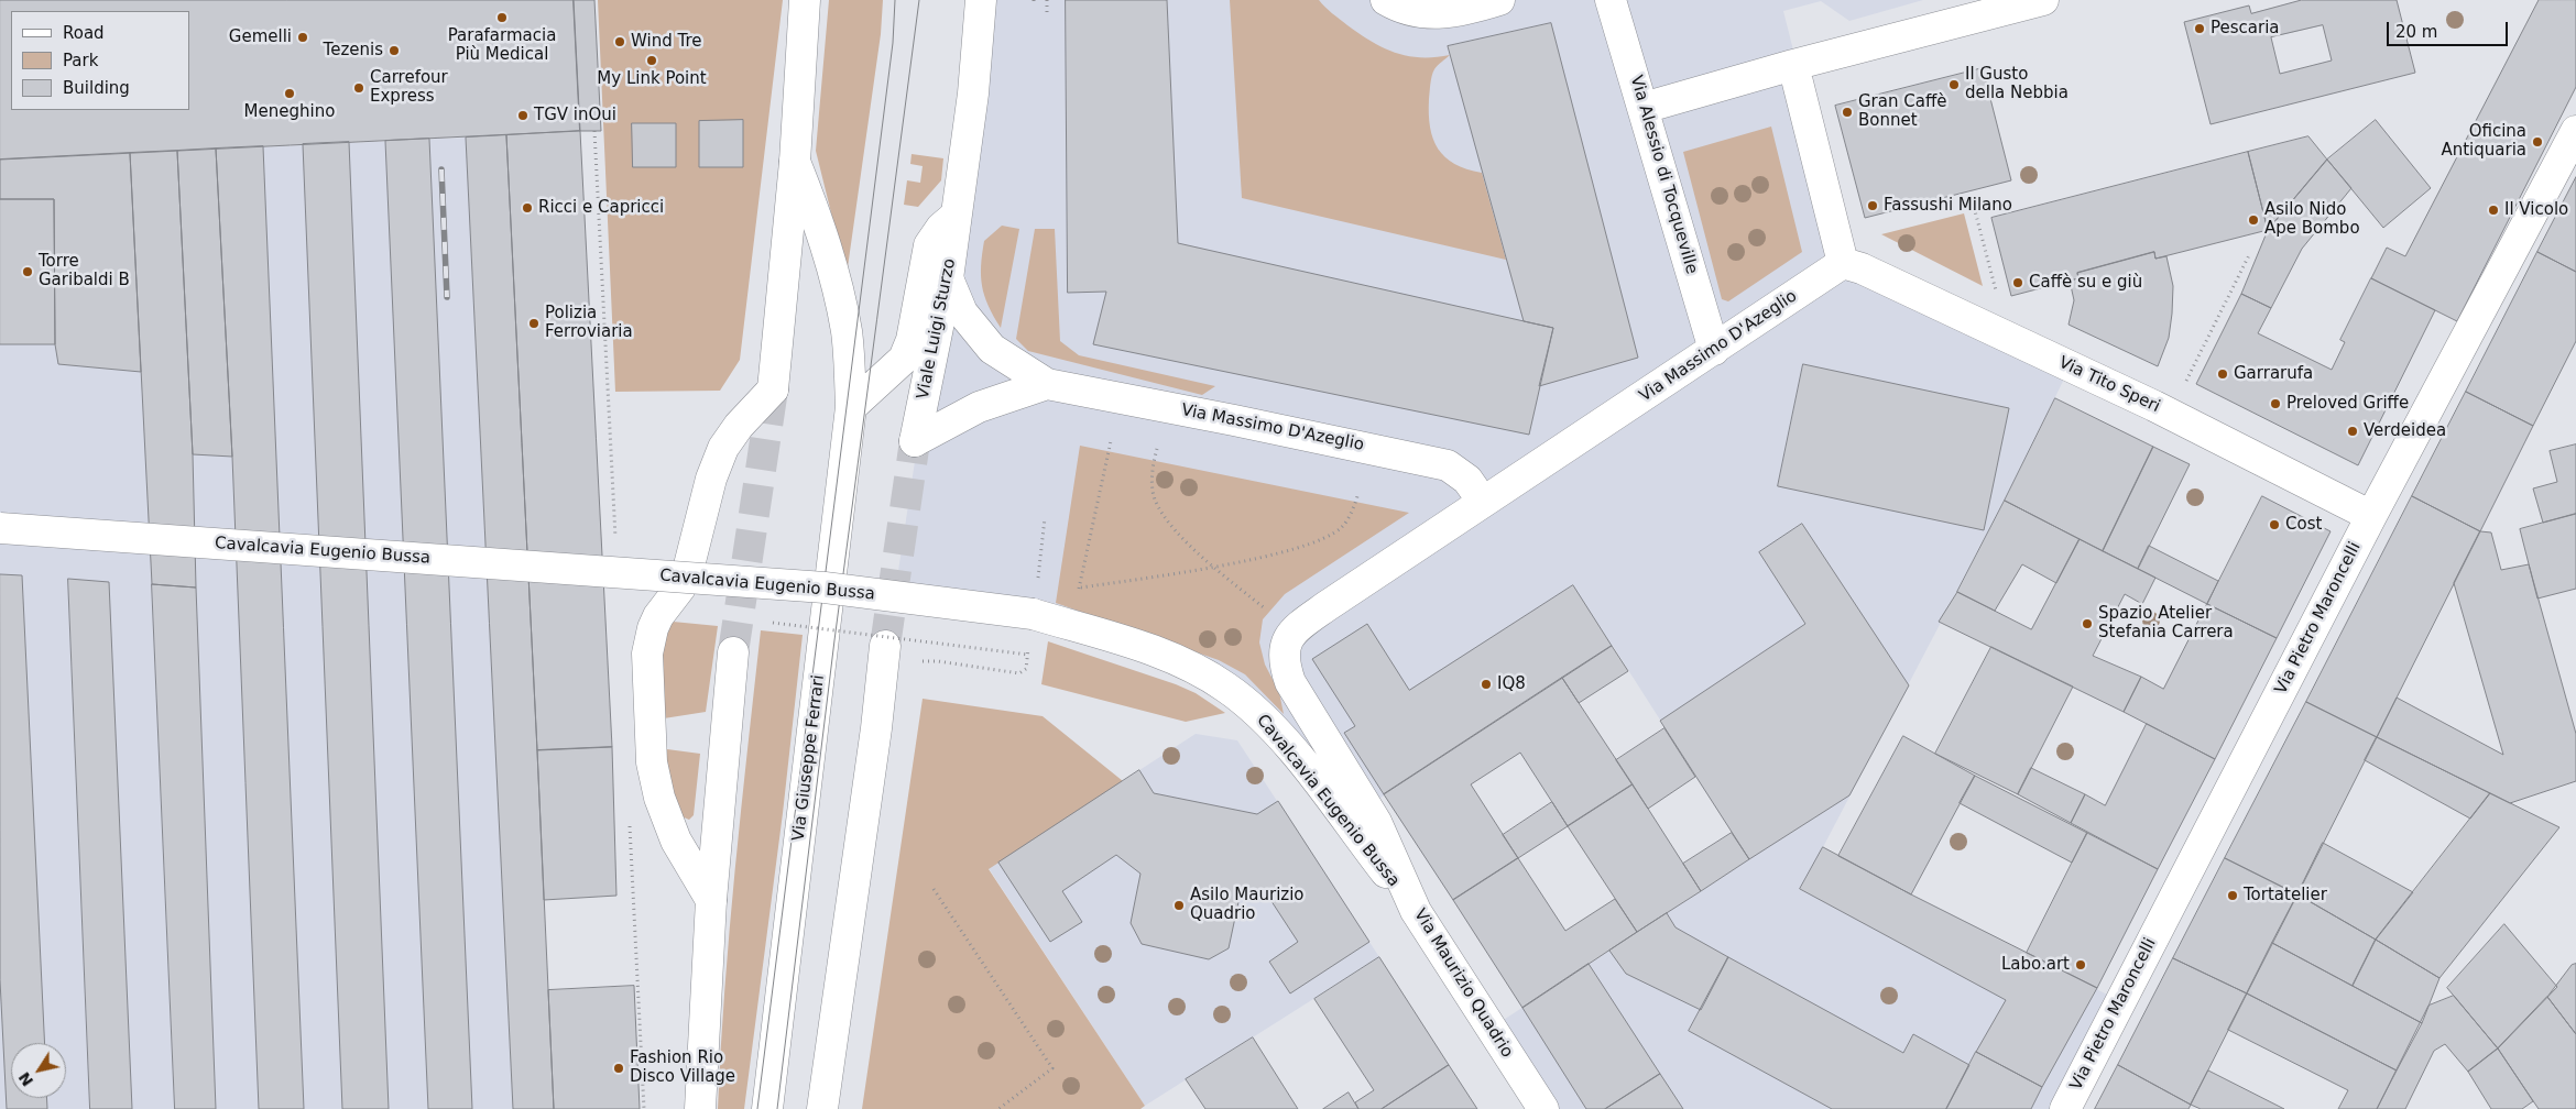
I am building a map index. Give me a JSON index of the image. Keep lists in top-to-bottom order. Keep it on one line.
{"streets":{"street":["Via Alessio di Tocqueville","Viale Luigi Sturzo","Via Massimo D'Azeglio","Via Tito Speri","Cavalcavia Eugenio Bussa","Via Pietro Maroncelli","Via Giuseppe Ferrari","Via Maurizio Quadrio"]},"crossings":[["Via Alessio di Tocqueville","Via Massimo D'Azeglio"],["Viale Luigi Sturzo","Via Massimo D'Azeglio"],["Viale Luigi Sturzo","Via Giuseppe Ferrari"],["Via Massimo D'Azeglio","Via Tito Speri"],["Via Massimo D'Azeglio","Via Maurizio Quadrio"],["Via Tito Speri","Via Pietro Maroncelli"],["Cavalcavia Eugenio Bussa","Via Maurizio Quadrio"]],"places":["Parafarmacia Più Medical","Pescaria","Gemelli","Wind Tre","Tezenis","My Link Point","Il Gusto della Nebbia","Carrefour Express","Meneghino","Gran Caffè Bonnet","TGV inOui","Oficina Antiquaria","Fassushi Milano","Ricci e Capricci","Il Vicolo","Asilo Nido Ape Bombo","Torre Garibaldi B","Caffè su e giù","Polizia Ferroviaria","Garrarufa","Preloved Griffe","Verdeidea","Cost","Spazio Atelier Stefania Carrera","IQ8","Tortatelier","Asilo Maurizio Quadrio","Labo.art","Fashion Rio Disco Village"],"legend":["Road","Park","Building"],"scale_bar":"20 m","north":"bottom left"}
